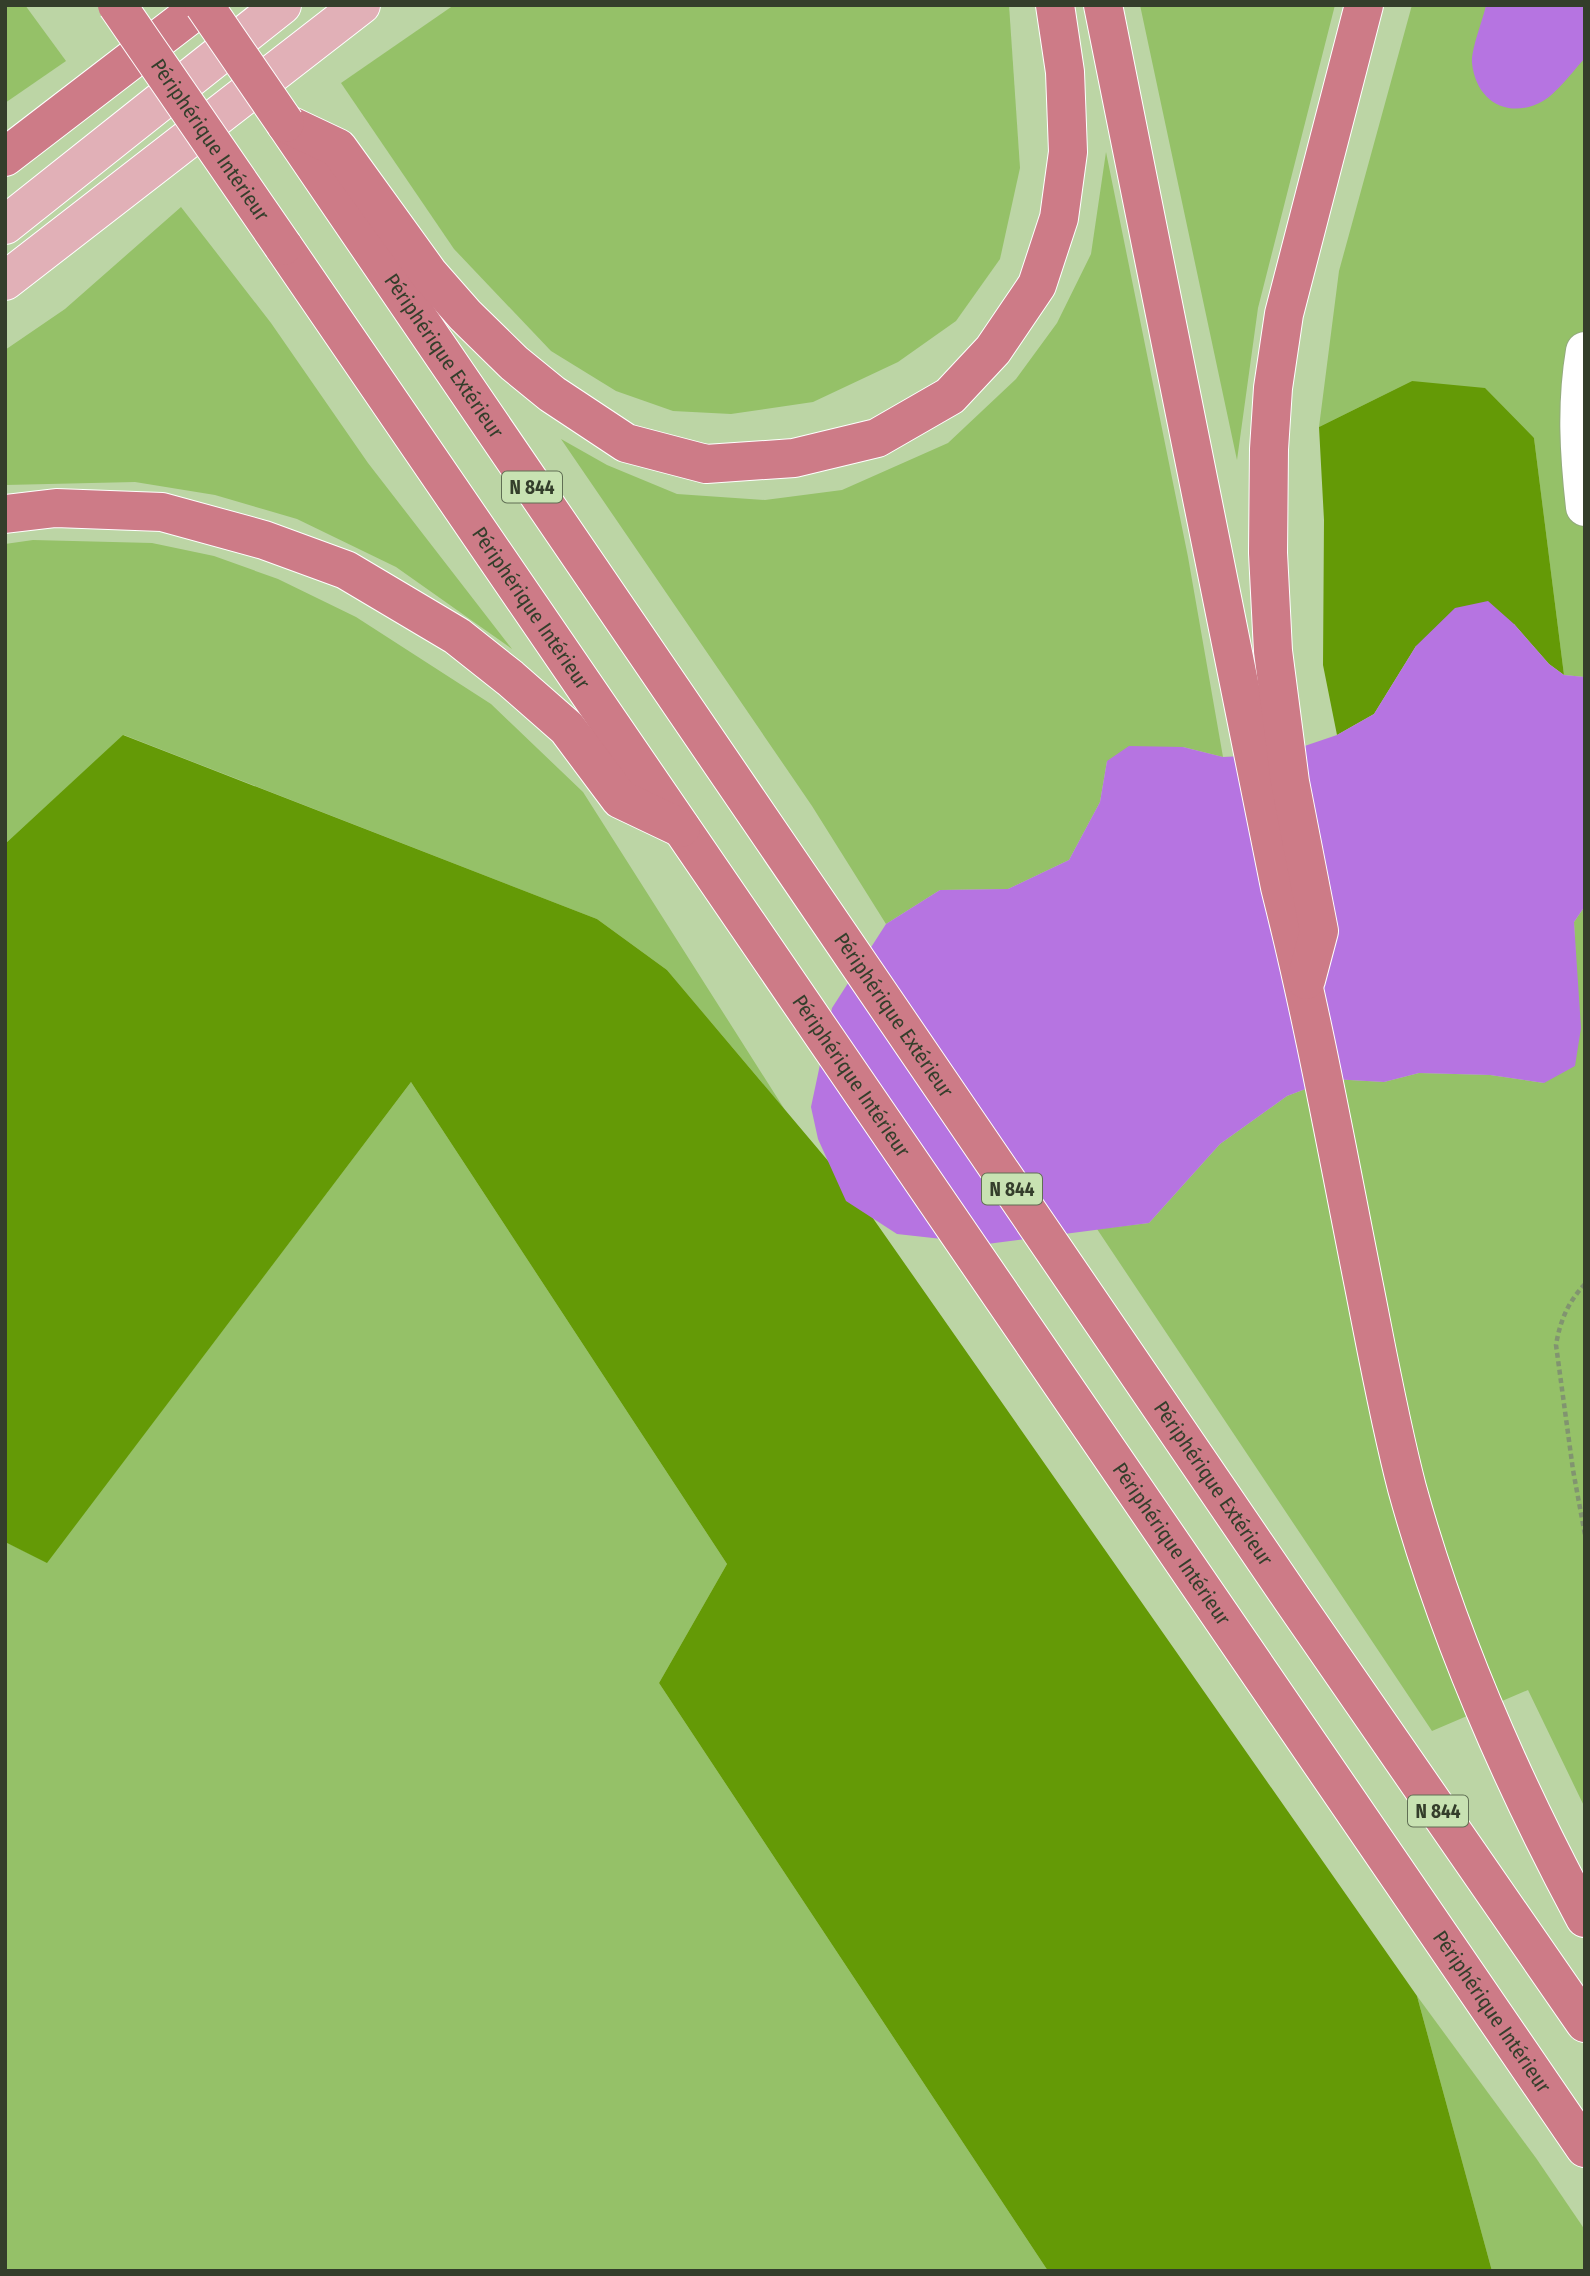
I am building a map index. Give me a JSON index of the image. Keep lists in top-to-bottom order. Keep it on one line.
{"streets":{"highway":["Périphérique Intérieur","Périphérique Extérieur","N 844"]}}
